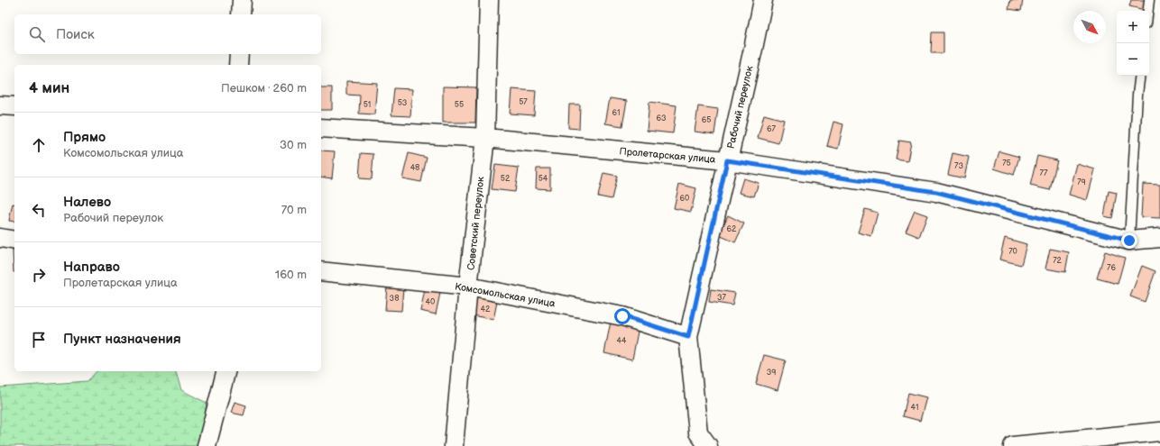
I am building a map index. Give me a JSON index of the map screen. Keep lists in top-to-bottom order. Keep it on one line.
{"streets":{"street":["Рабочий переулок","Пролетарская улица","Советский переулок","Комсомольская улица"]},"crossings":[["Рабочий переулок","Пролетарская улица"],["Рабочий переулок","Комсомольская улица"],["Пролетарская улица","Советский переулок"],["Советский переулок","Комсомольская улица"]],"house_numbers":["57","53","51","55","61","63","65","67","75","73","48","77","52","54","79","60","62","70","72","76","37","38","40","42","44","39","41"],"north":"bottom right","page":{"map_buttons":["+","−"],"search":"Поиск","heading":["4 мин","Пешком · 260 m"],"list":[["Прямо","Комсомольская улица","30 m"],["Налево","Рабочий переулок","70 m"],["Направо","Пролетарская улица","160 m"],"Пункт назначения"]}}
